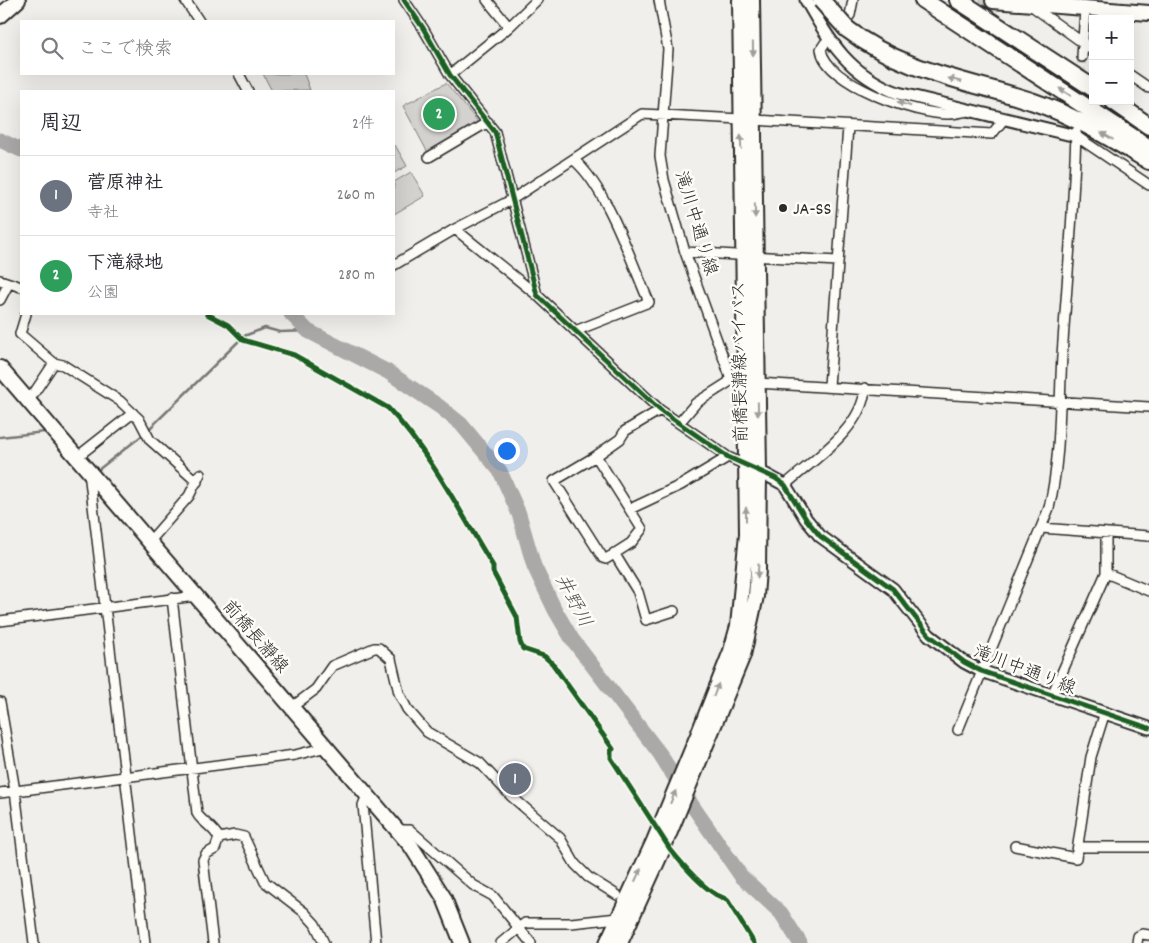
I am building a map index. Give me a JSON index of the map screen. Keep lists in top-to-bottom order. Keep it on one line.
{"streets":{"main road":["前橋長瀞線バイパス","前橋長瀞線"],"street":["滝川中通り線"]},"crossings":[["滝川中通り線","前橋長瀞線バイパス"]],"water":["井野川"],"places":["JA-SS"],"page":{"map_buttons":["+","−"],"search":"ここで検索","heading":["周辺","2件"],"pins":["2","1"],"list":[{"mark":"1","name":"菅原神社","note":"寺社","value":"260 m"},{"mark":"2","name":"下滝緑地","note":"公園","value":"280 m"}]}}
